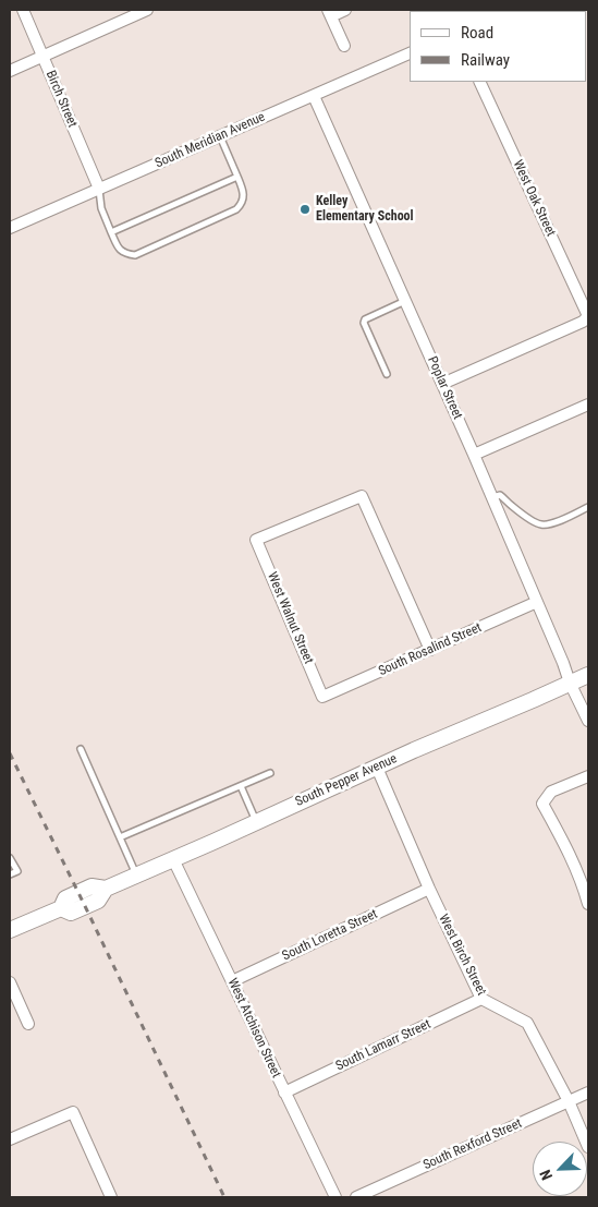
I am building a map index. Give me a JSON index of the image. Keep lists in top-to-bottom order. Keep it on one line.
{"streets":{"main road":["South Pepper Avenue"],"street":["Birch Street","South Meridian Avenue","West Oak Street","Poplar Street","West Walnut Street","South Rosalind Street","South Loretta Street","West Birch Street","West Atchison Street","South Lamarr Street","South Rexford Street"]},"crossings":[["Birch Street","South Meridian Avenue"],["South Meridian Avenue","Poplar Street"],["Poplar Street","South Rosalind Street"],["Poplar Street","South Pepper Avenue"],["West Walnut Street","South Rosalind Street"],["South Pepper Avenue","West Birch Street"],["South Pepper Avenue","West Atchison Street"],["South Loretta Street","West Birch Street"],["South Loretta Street","West Atchison Street"],["West Birch Street","South Lamarr Street"],["West Birch Street","South Rexford Street"],["West Atchison Street","South Lamarr Street"]],"places":["Kelley Elementary School"],"legend":["Road","Railway"],"north":"bottom left"}
